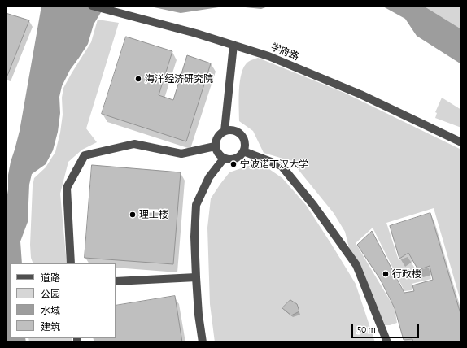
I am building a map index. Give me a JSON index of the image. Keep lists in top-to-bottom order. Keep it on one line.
{"streets":{"street":["学府路"]},"places":["海洋经济研究院","宁波诺丁汉大学","理工楼","行政楼"],"legend":["道路","公园","水域","建筑"],"scale_bar":"50 m"}
